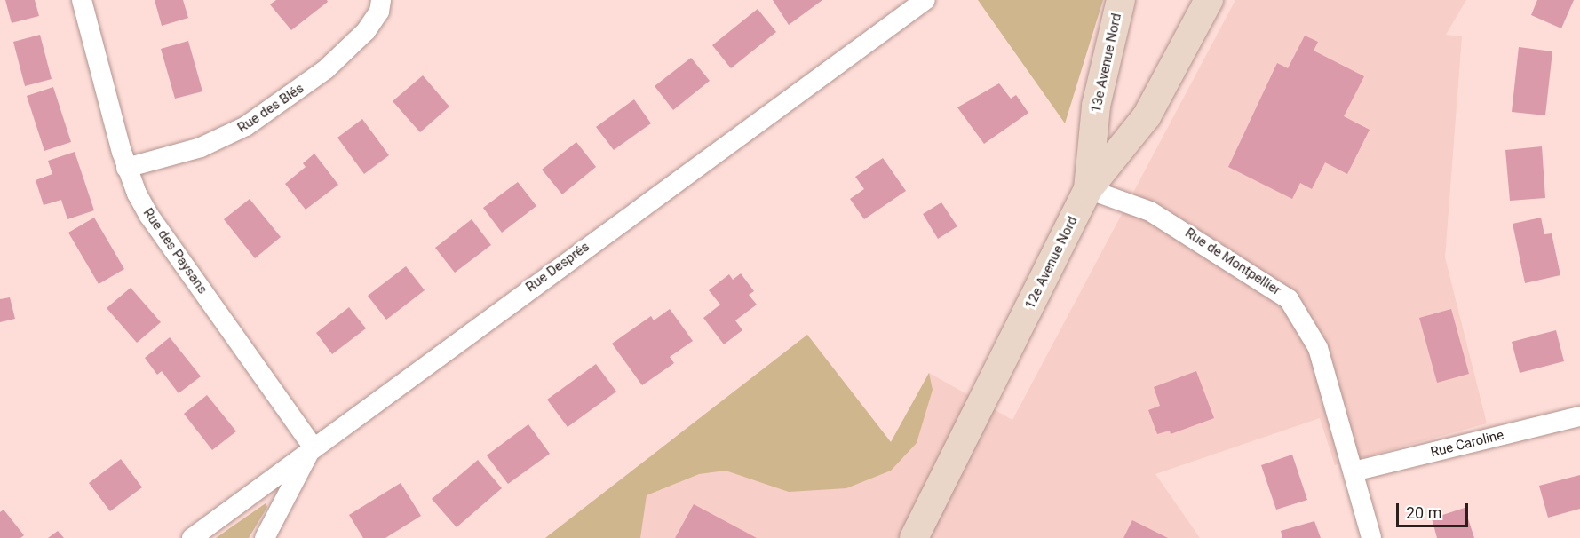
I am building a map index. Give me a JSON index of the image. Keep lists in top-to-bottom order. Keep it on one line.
{"streets":{"main road":["13e Avenue Nord","12e Avenue Nord"],"street":["Rue des Blés","Rue des Paysans","Rue de Montpellier","Rue Després","Rue Caroline"]},"crossings":[["13e Avenue Nord","Rue de Montpellier"],["13e Avenue Nord","12e Avenue Nord"],["Rue des Blés","Rue des Paysans"],["Rue des Paysans","Rue Després"],["Rue de Montpellier","12e Avenue Nord"],["Rue de Montpellier","Rue Caroline"]],"scale_bar":"20 m"}
